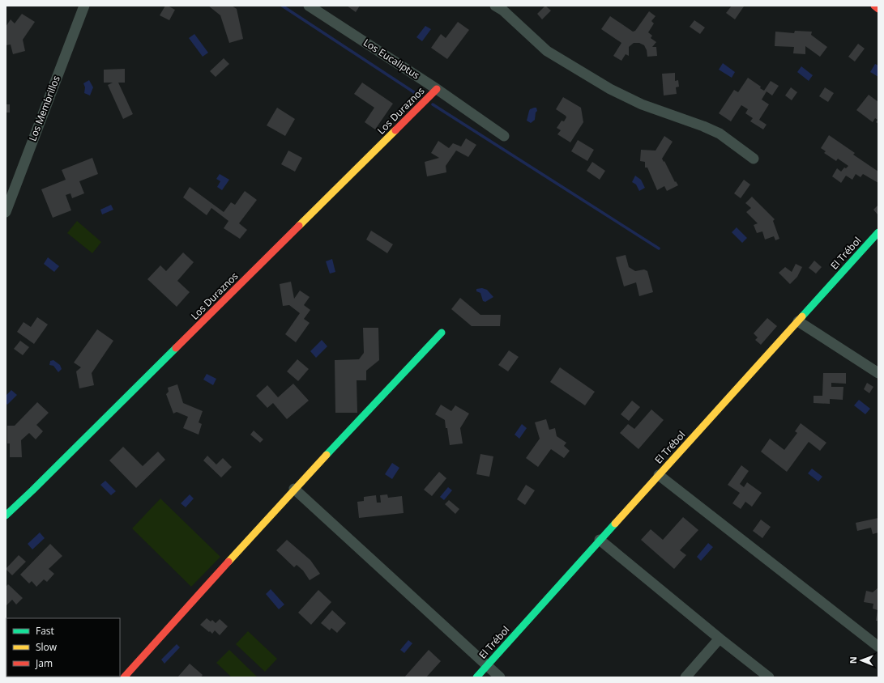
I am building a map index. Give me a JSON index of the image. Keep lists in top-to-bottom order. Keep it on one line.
{"streets":{"street":["Los Eucaliptus","Los Membrillos","Los Duraznos","El Trébol"]},"crossings":[["Los Eucaliptus","Los Duraznos"]],"legend":["Fast","Slow","Jam"],"north":"left"}
